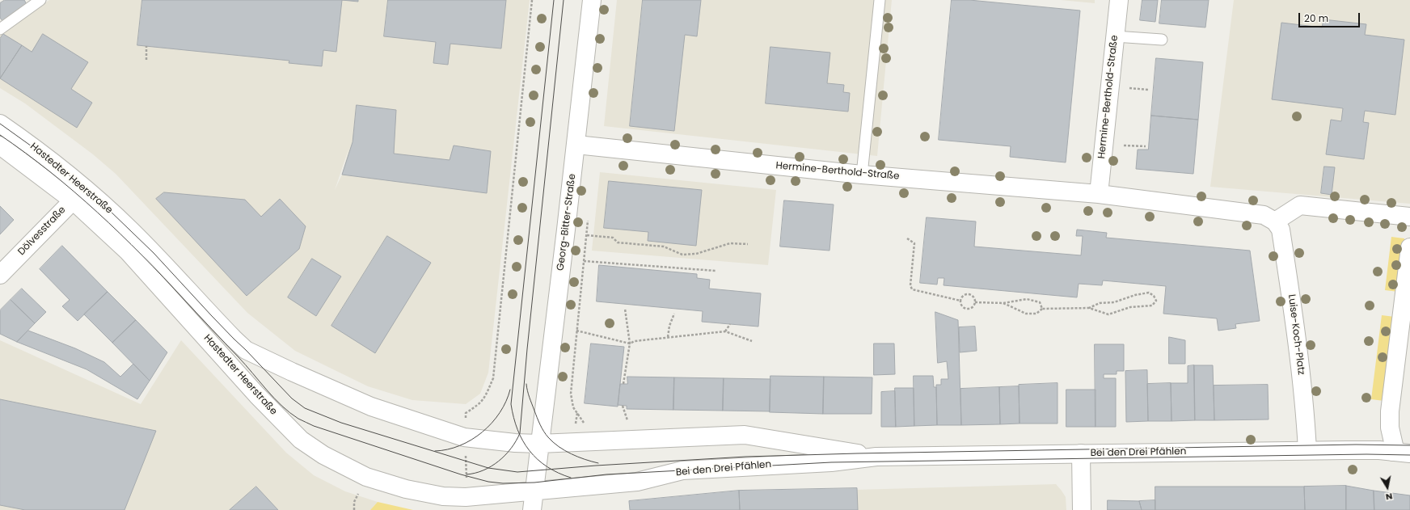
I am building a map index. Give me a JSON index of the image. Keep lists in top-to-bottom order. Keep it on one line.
{"streets":{"street":["Hermine-Berthold-Straße","Hastedter Heerstraße","Georg-Bitter-Straße","Dölvesstraße","Luise-Koch-Platz","Bei den Drei Pfählen"]},"crossings":[["Hermine-Berthold-Straße","Georg-Bitter-Straße"],["Hermine-Berthold-Straße","Luise-Koch-Platz"],["Hastedter Heerstraße","Georg-Bitter-Straße"],["Hastedter Heerstraße","Dölvesstraße"],["Hastedter Heerstraße","Bei den Drei Pfählen"],["Georg-Bitter-Straße","Bei den Drei Pfählen"],["Luise-Koch-Platz","Bei den Drei Pfählen"]],"scale_bar":"20 m","north":"bottom"}
